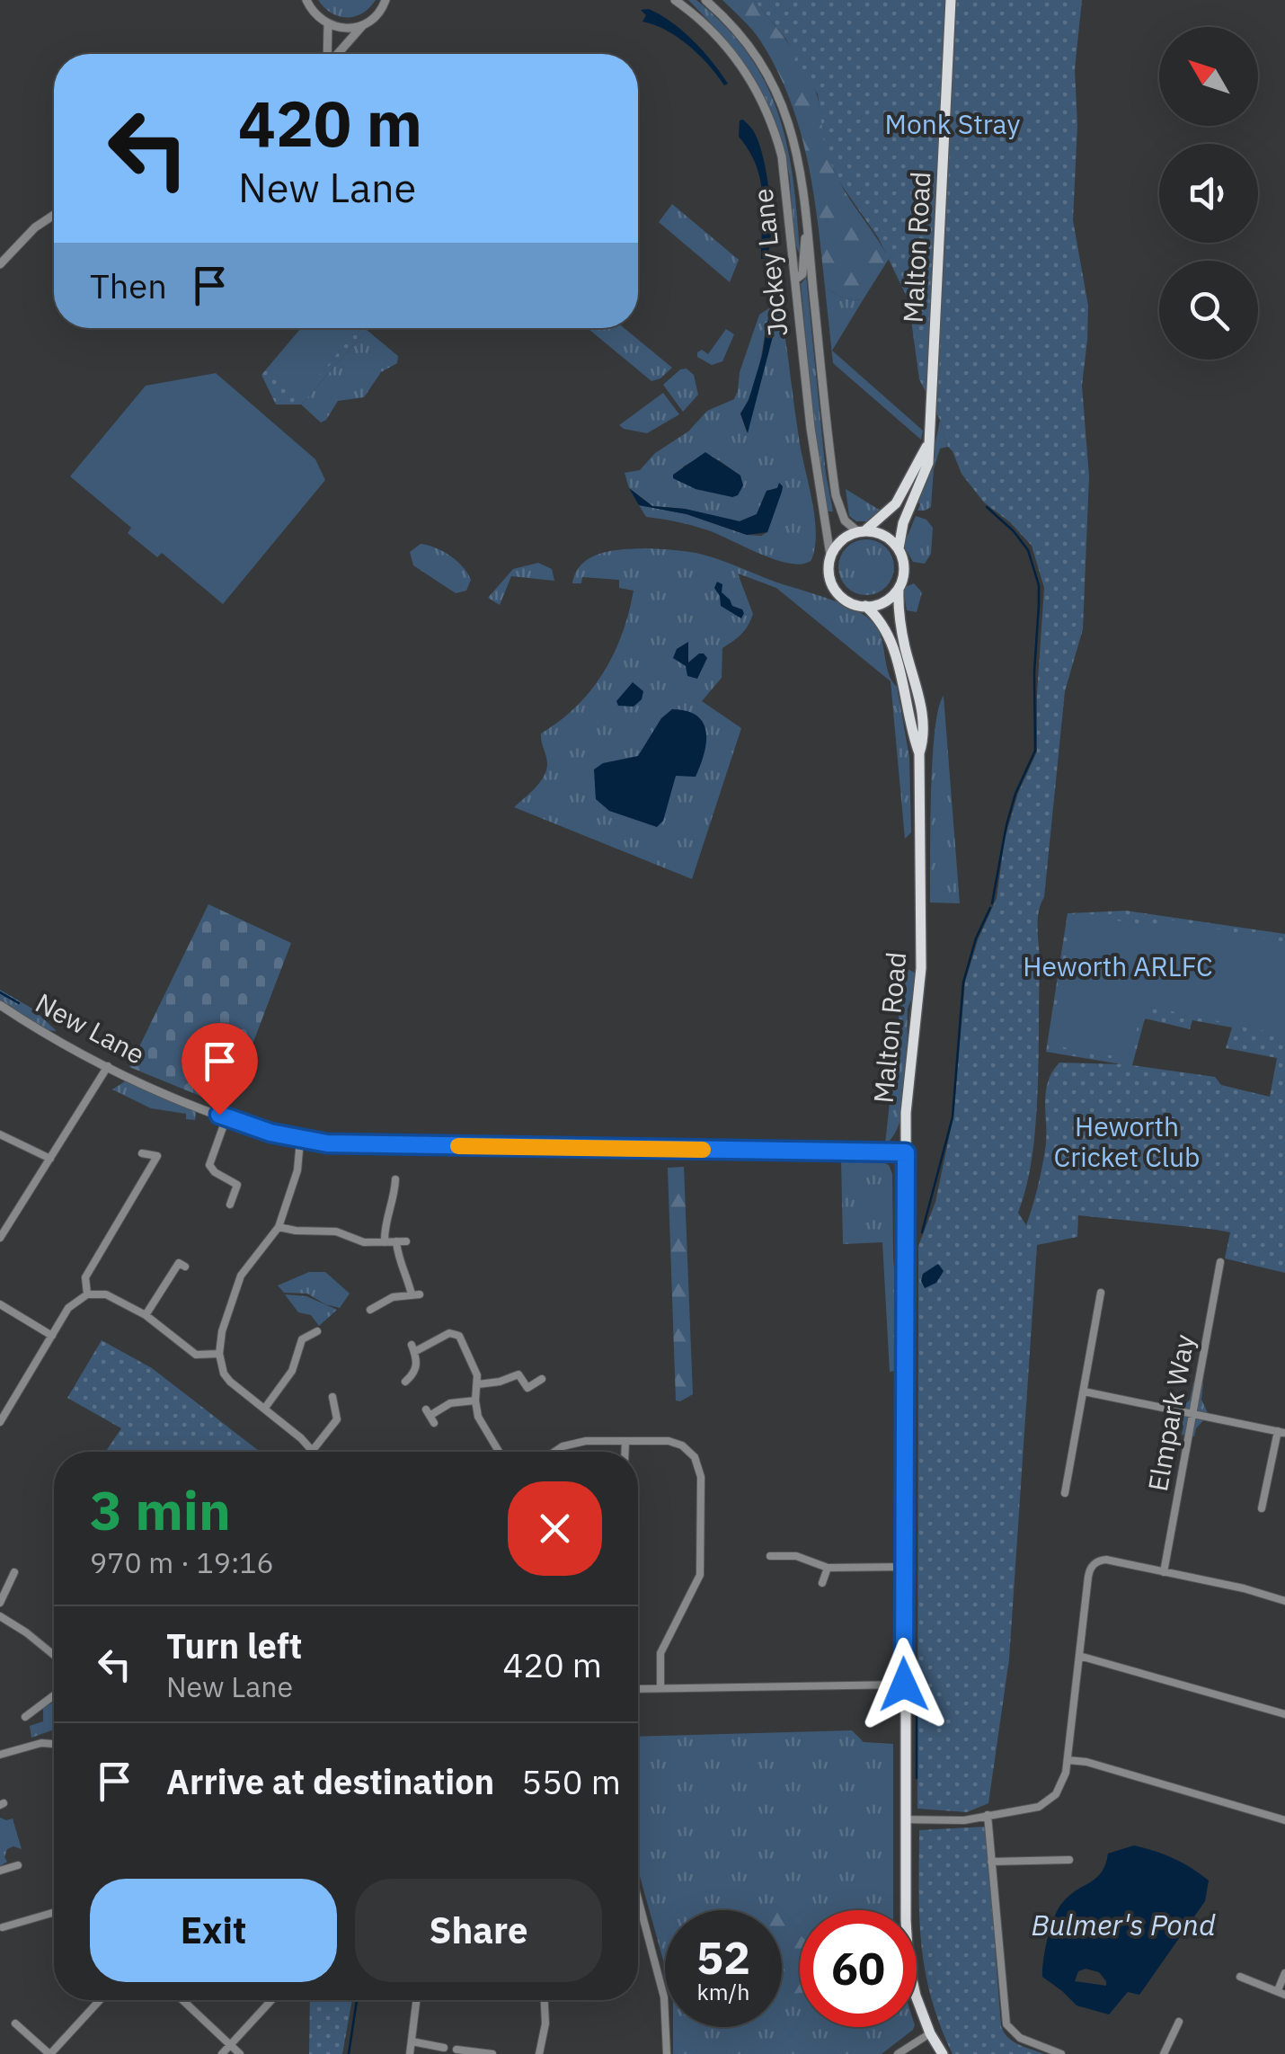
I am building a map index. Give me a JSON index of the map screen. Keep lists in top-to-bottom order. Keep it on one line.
{"streets":{"main road":["Malton Road"],"street":["Jockey Lane","New Lane","Elmpark Way"]},"crossings":[["Malton Road","Jockey Lane"],["Malton Road","New Lane"]],"water":["Bulmer's Pond"],"parks":["Monk Stray","Heworth ARLFC","Heworth Cricket Club"],"north":"top left","page":{"turn":["420 m","New Lane"],"then":"Then","heading":["3 min","970 m · 19:16"],"list":[{"name":"Turn left","note":"New Lane","value":"420 m"},{"name":"Arrive at destination","value":"550 m"}],"buttons":["Exit","Share"],"speed":"52 km/h","limit":"60"}}
